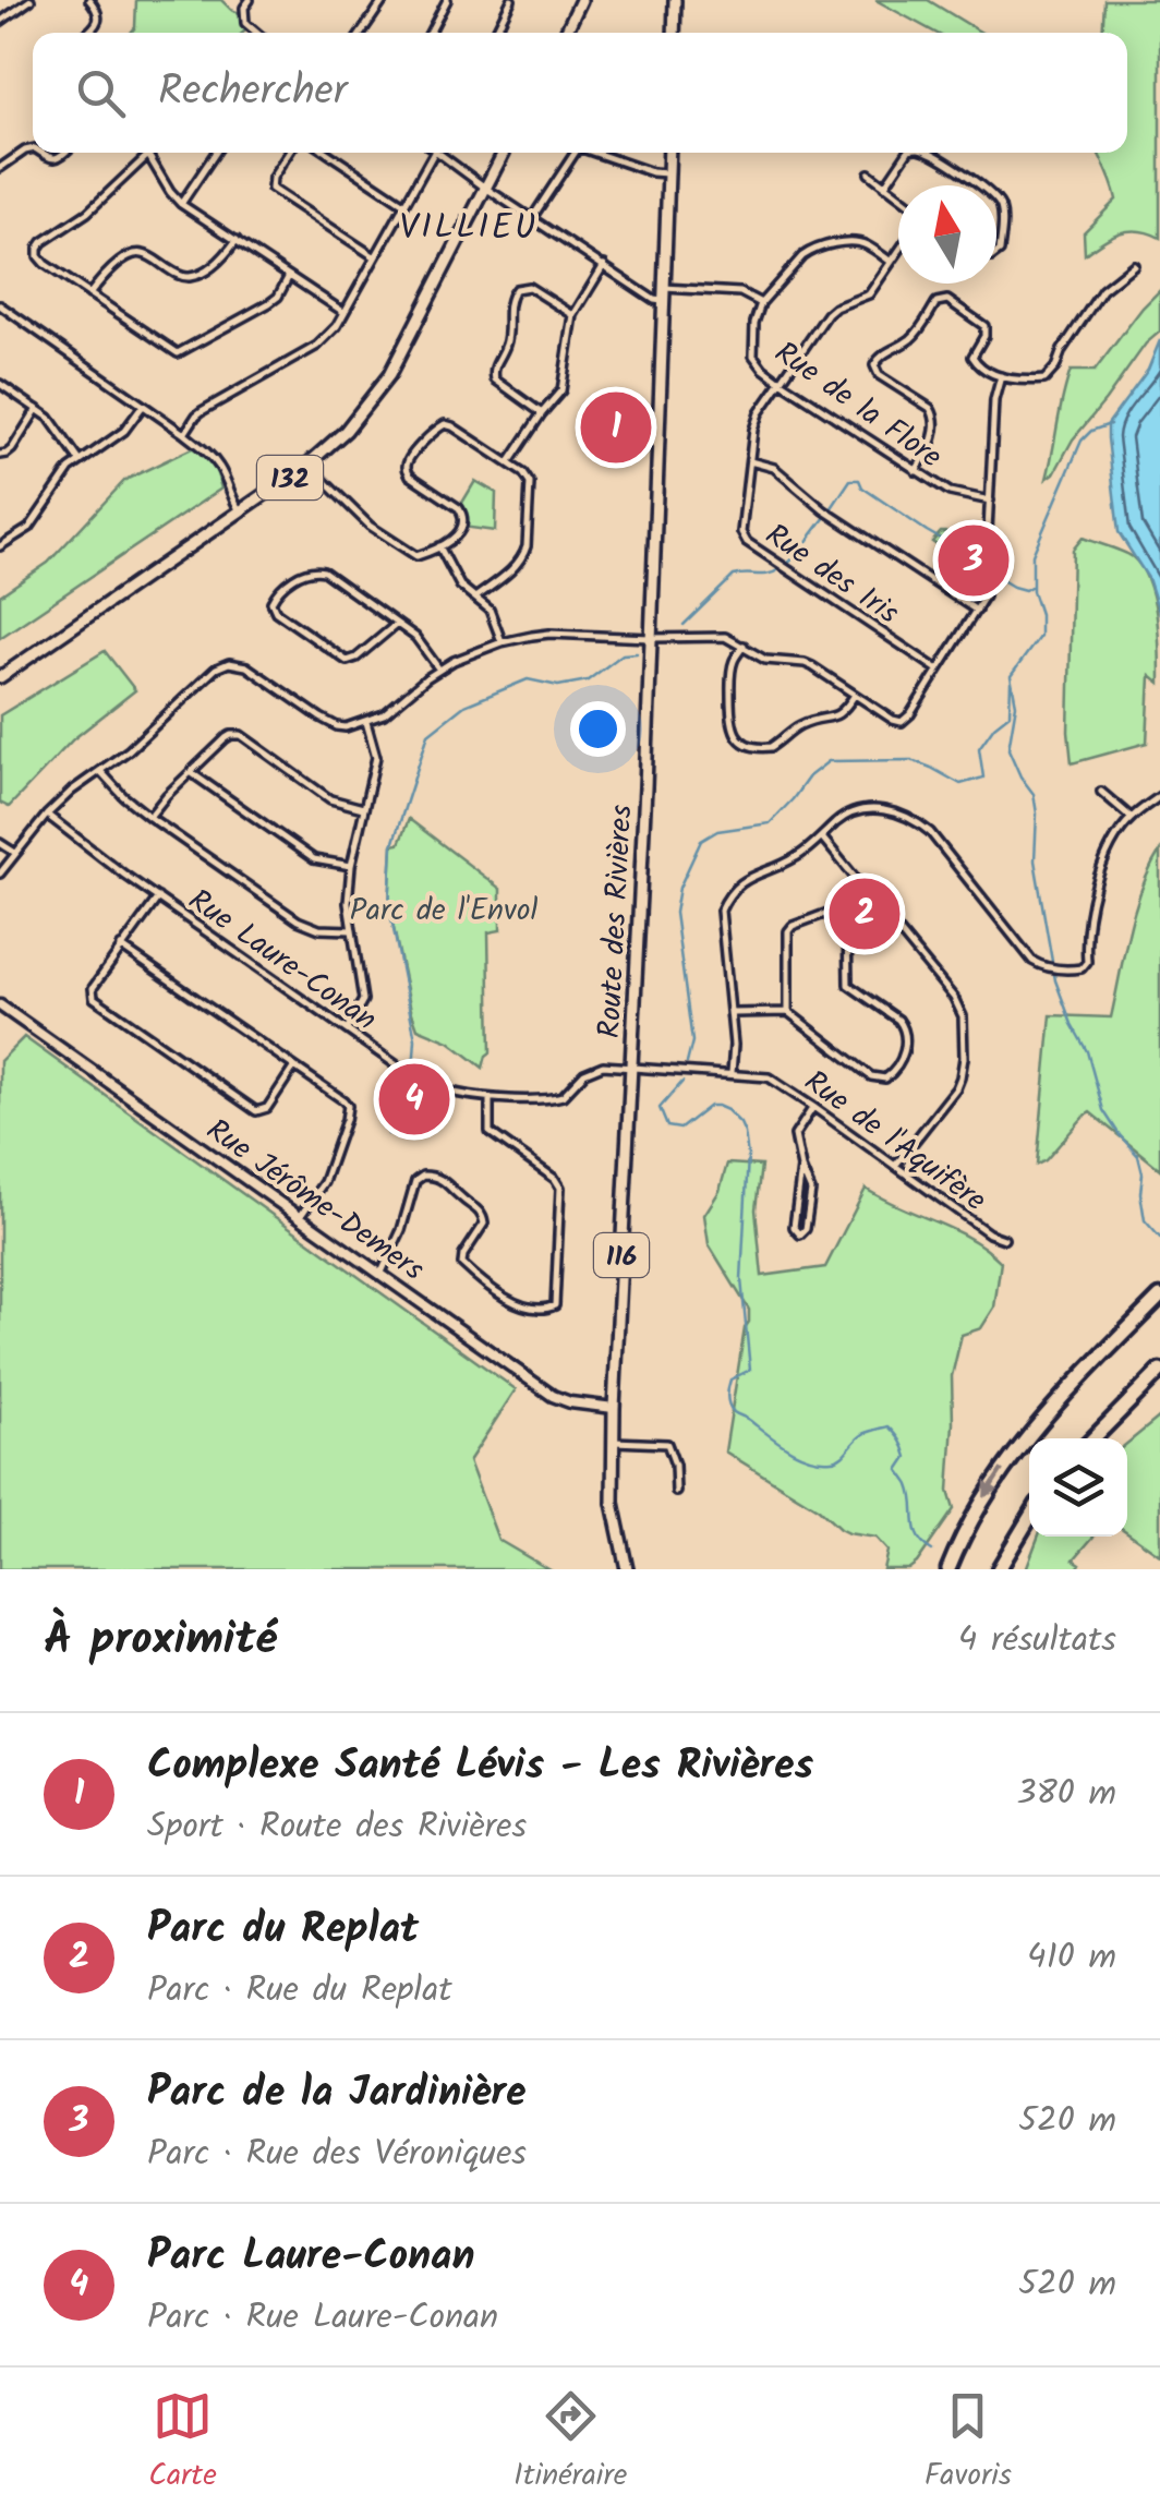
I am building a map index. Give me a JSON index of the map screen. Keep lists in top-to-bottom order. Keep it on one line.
{"streets":{"main road":["132","Route des Rivières","116"],"street":["Rue de la Flore","Rue des Iris","Rue Laure-Conan","Rue de l'Aquifère","Rue Jérôme-Demers"]},"crossings":[["Rue de la Flore","Rue des Iris"],["Rue de la Flore","Route des Rivières"],["Route des Rivières","Rue Laure-Conan"],["Route des Rivières","Rue de l'Aquifère"],["Route des Rivières","Rue Jérôme-Demers"],["Rue Laure-Conan","Rue de l'Aquifère"]],"districts":["VILLIEU"],"parks":["Parc de l'Envol"],"north":"top","page":{"search":"Rechercher","pins":["1","3","2","4"],"heading":["À proximité","4 résultats"],"list":[{"mark":"1","name":"Complexe Santé Lévis - Les Rivières","note":"Sport · Route des Rivières","value":"380 m"},{"mark":"2","name":"Parc du Replat","note":"Parc · Rue du Replat","value":"410 m"},{"mark":"3","name":"Parc de la Jardinière","note":"Parc · Rue des Véroniques","value":"520 m"},{"mark":"4","name":"Parc Laure-Conan","note":"Parc · Rue Laure-Conan","value":"520 m"}],"nav":["Carte","Itinéraire","Favoris"]}}
